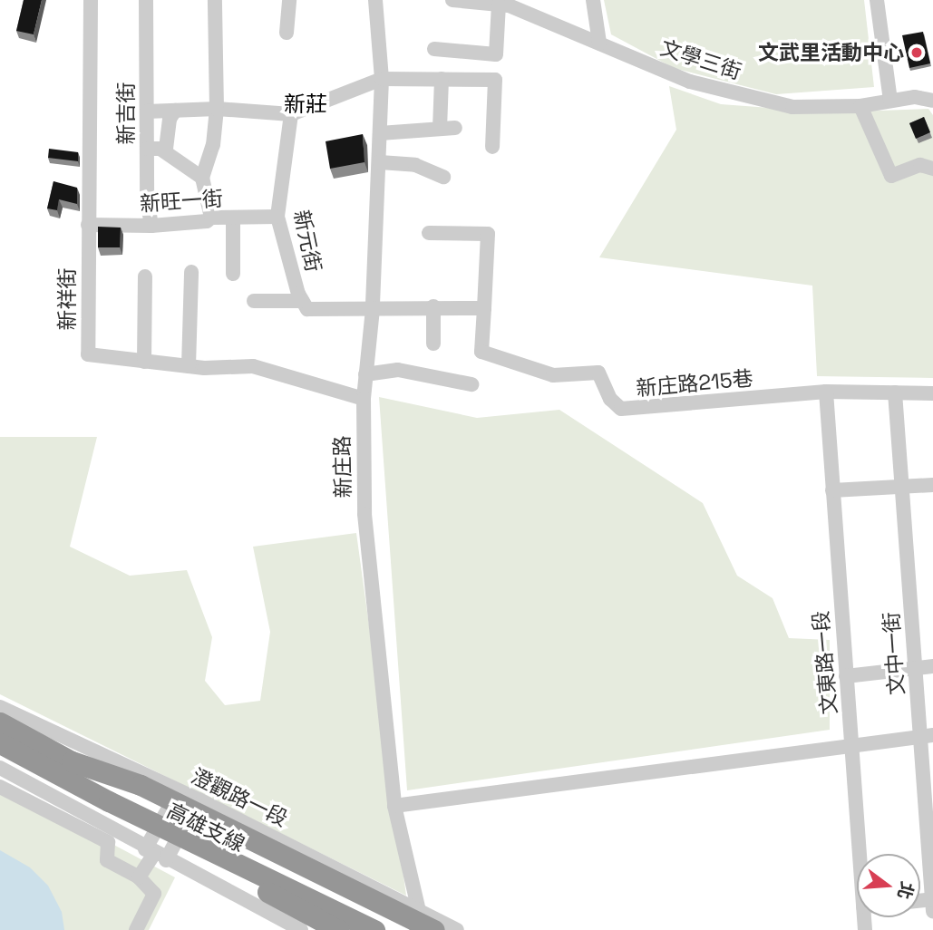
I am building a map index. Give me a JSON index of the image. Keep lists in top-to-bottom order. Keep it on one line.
{"streets":{"highway":["高雄支線"],"street":["文學三街","新吉街","新旺一街","新元街","新祥街","新庄路215巷","新庄路","文中一街","文東路一段","澄觀路一段"]},"crossings":[["新吉街","新旺一街"],["新旺一街","新元街"],["新旺一街","新祥街"],["新元街","新庄路"],["新祥街","新庄路"],["新庄路215巷","文東路一段"],["新庄路","澄觀路一段"],["新庄路","高雄支線"],["澄觀路一段","高雄支線"]],"districts":["新莊"],"places":["文武里活動中心"],"north":"right"}
